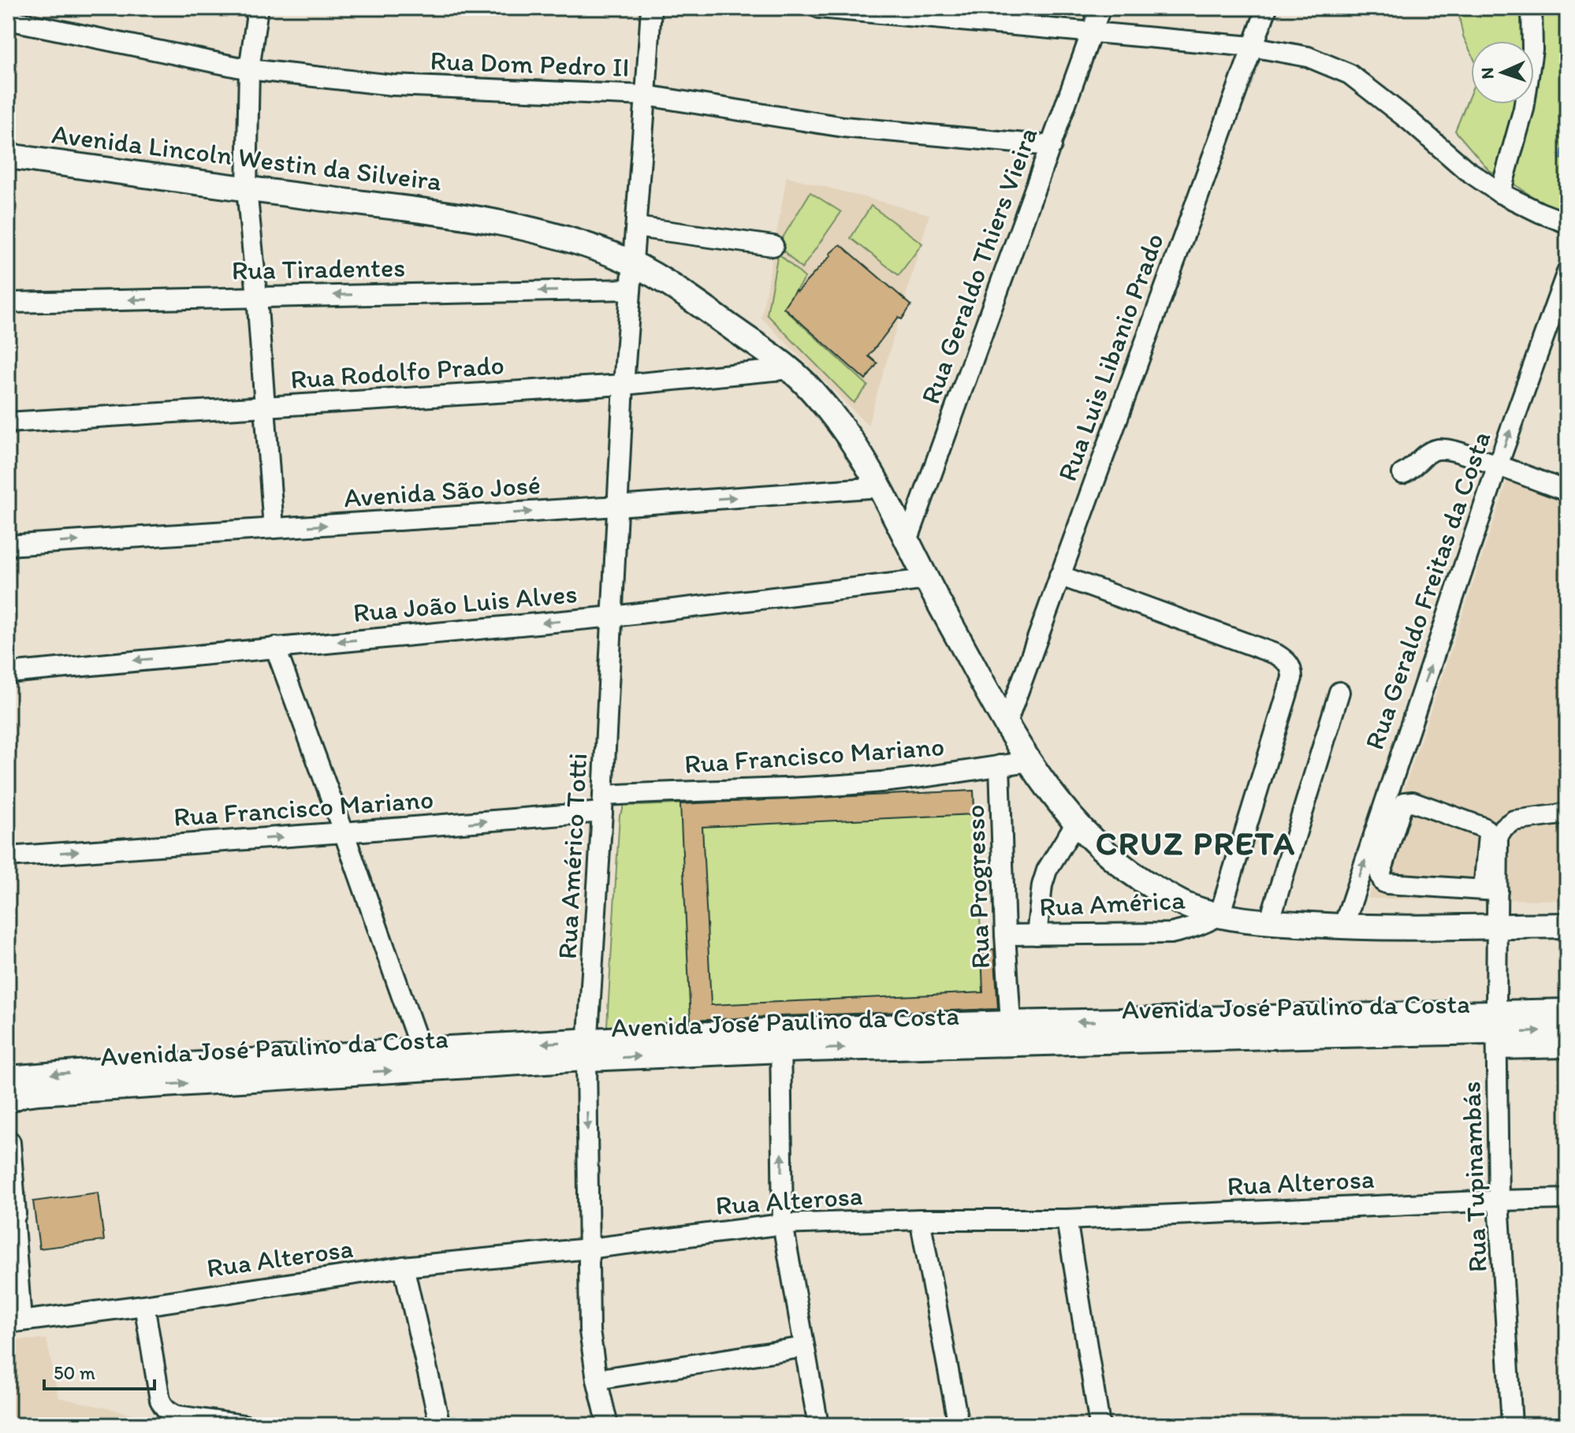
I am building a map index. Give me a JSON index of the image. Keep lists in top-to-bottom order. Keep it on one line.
{"streets":{"main road":["Avenida Lincoln Westin da Silveira","Avenida José Paulino da Costa"],"street":["Rua Dom Pedro II","Rua Geraldo Thiers Vieira","Rua Tiradentes","Rua Luis Libanio Prado","Rua Rodolfo Prado","Avenida São José","Rua Geraldo Freitas da Costa","Rua João Luis Alves","Rua Francisco Mariano","Rua Américo Totti","Rua Progresso","Rua América","Rua Tupinambás","Rua Alterosa"]},"crossings":[["Rua Dom Pedro II","Rua Geraldo Thiers Vieira"],["Avenida Lincoln Westin da Silveira","Rua Rodolfo Prado"],["Avenida Lincoln Westin da Silveira","Rua Américo Totti"],["Rua Tiradentes","Rua Américo Totti"],["Rua Rodolfo Prado","Rua Américo Totti"],["Avenida São José","Rua Américo Totti"],["Rua João Luis Alves","Rua Américo Totti"],["Rua Francisco Mariano","Rua Américo Totti"],["Rua Francisco Mariano","Rua Progresso"],["Rua Américo Totti","Avenida José Paulino da Costa"],["Rua Américo Totti","Rua Alterosa"],["Rua Progresso","Rua América"],["Rua Progresso","Avenida José Paulino da Costa"],["Avenida José Paulino da Costa","Rua Tupinambás"],["Rua Tupinambás","Rua Alterosa"]],"one_way":["Rua Tiradentes","Avenida São José","Rua João Luis Alves","Rua Francisco Mariano"],"districts":["CRUZ PRETA"],"scale_bar":"50 m","north":"left"}
